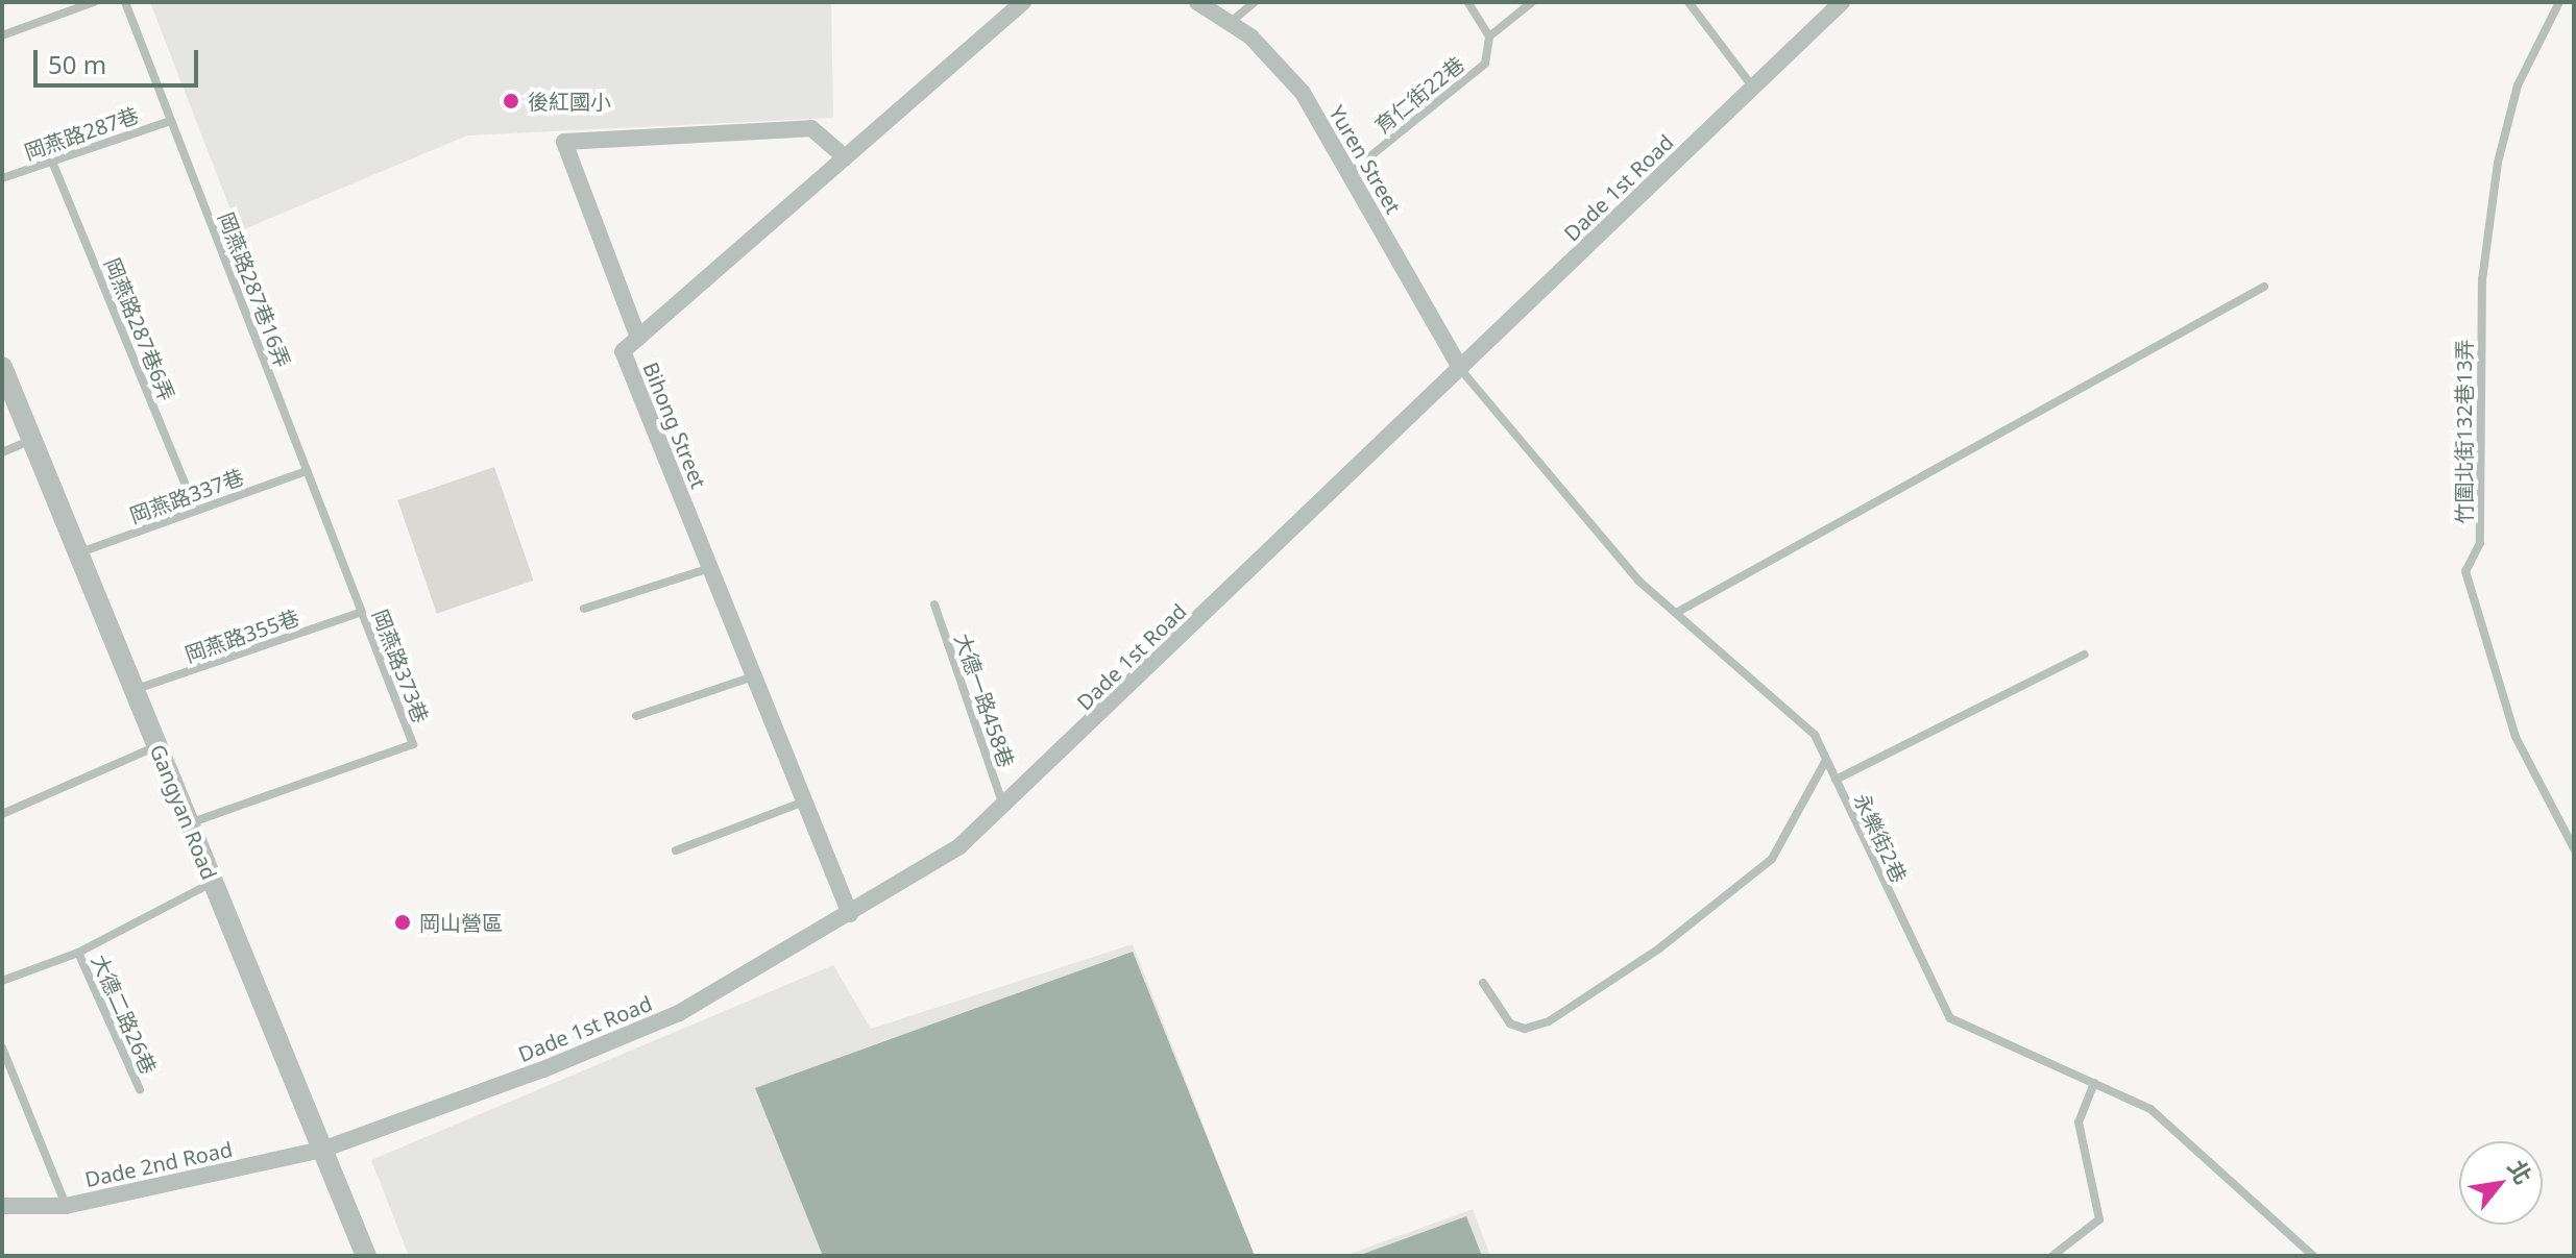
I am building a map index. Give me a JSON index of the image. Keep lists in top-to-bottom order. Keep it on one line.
{"streets":{"street":["Yuren Street","Dade 1st Road","Bihong Street","Gangyan Road","Dade 2nd Road"],"lane":["育仁街22巷","岡燕路287巷","岡燕路287巷16弄","岡燕路287巷6弄","竹圍北街132巷13弄","岡燕路337巷","岡燕路355巷","岡燕路373巷","大德一路458巷","永樂街2巷","大德二路26巷"]},"crossings":[["育仁街22巷","Yuren Street"],["岡燕路287巷","岡燕路287巷16弄"],["岡燕路287巷","岡燕路287巷6弄"],["Yuren Street","Dade 1st Road"],["Yuren Street","永樂街2巷"],["Dade 1st Road","Bihong Street"],["Dade 1st Road","大德一路458巷"],["Dade 1st Road","Gangyan Road"],["Dade 1st Road","永樂街2巷"],["Dade 1st Road","Dade 2nd Road"],["岡燕路287巷16弄","岡燕路337巷"],["岡燕路287巷16弄","岡燕路373巷"],["岡燕路287巷6弄","岡燕路337巷"],["岡燕路337巷","岡燕路373巷"],["岡燕路337巷","Gangyan Road"],["岡燕路355巷","岡燕路373巷"],["岡燕路355巷","Gangyan Road"],["岡燕路373巷","Gangyan Road"],["Gangyan Road","大德二路26巷"],["Gangyan Road","Dade 2nd Road"]],"places":["後紅國小","岡山營區"],"scale_bar":"50 m","north":"top right"}
